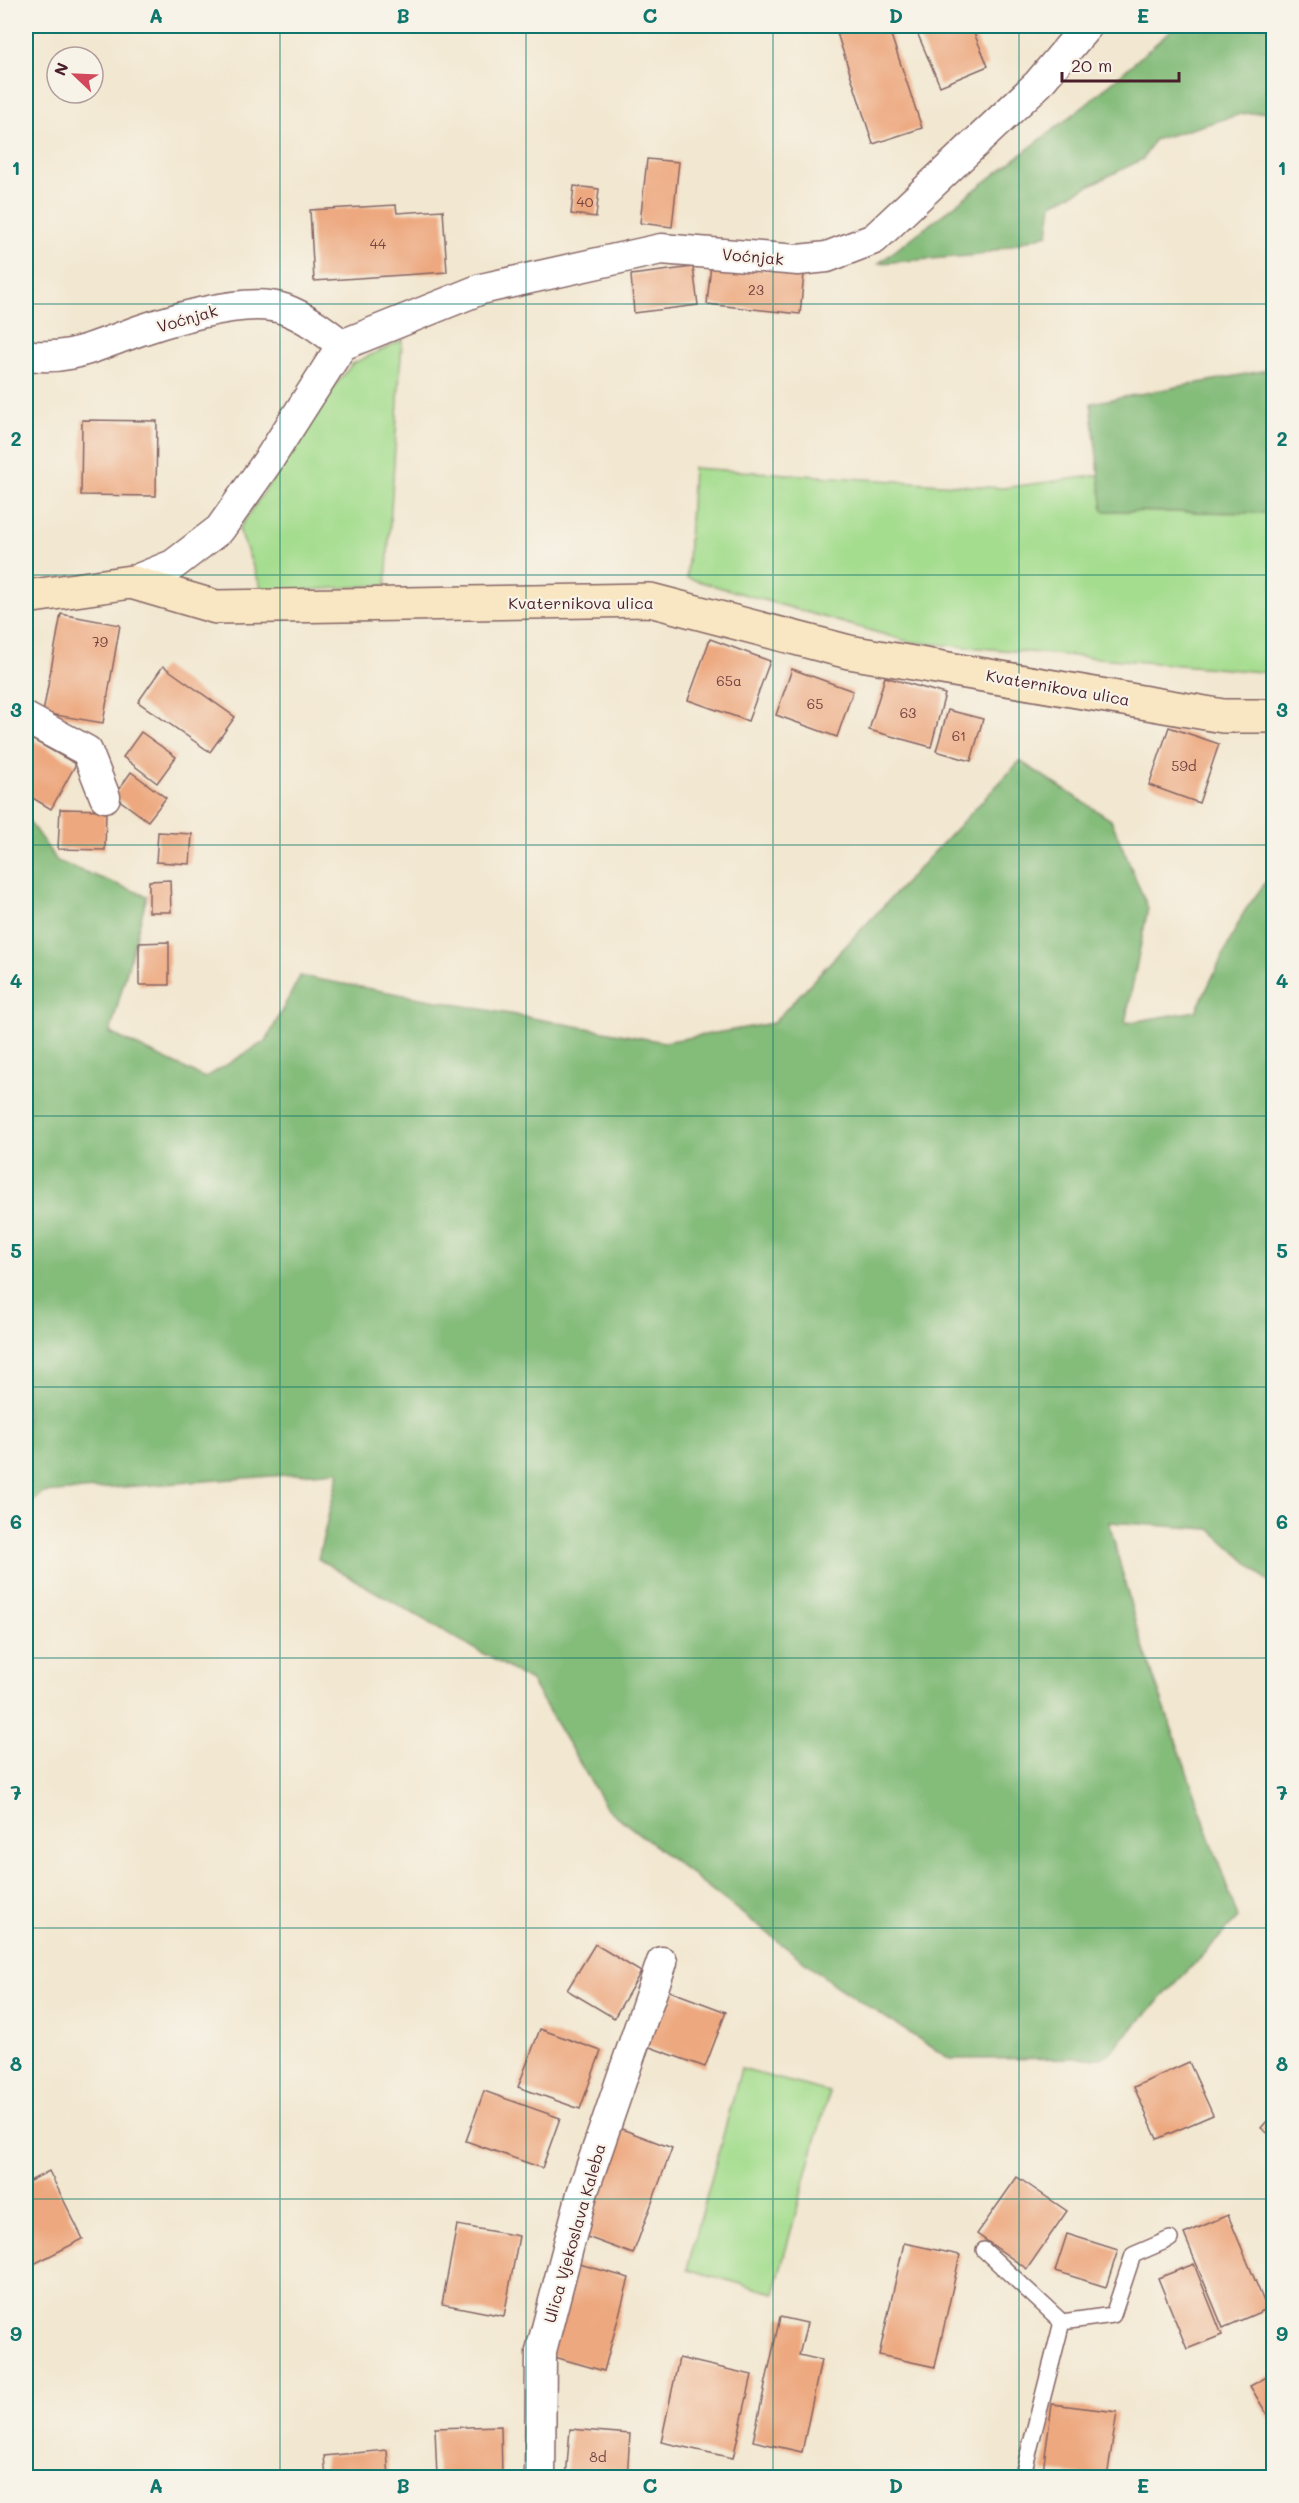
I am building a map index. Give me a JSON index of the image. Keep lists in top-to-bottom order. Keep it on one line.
{"streets":{"street":["Voćnjak","Kvaternikova ulica","Ulica Vjekoslava Kaleba"]},"house_numbers":["40","44","23","79","65a","65","63","61","59d","8d"],"scale_bar":"20 m","north":"top left","grid":{"columns":["A","B","C","D","E"],"rows":["1","2","3","4","5","6","7","8","9"]}}
